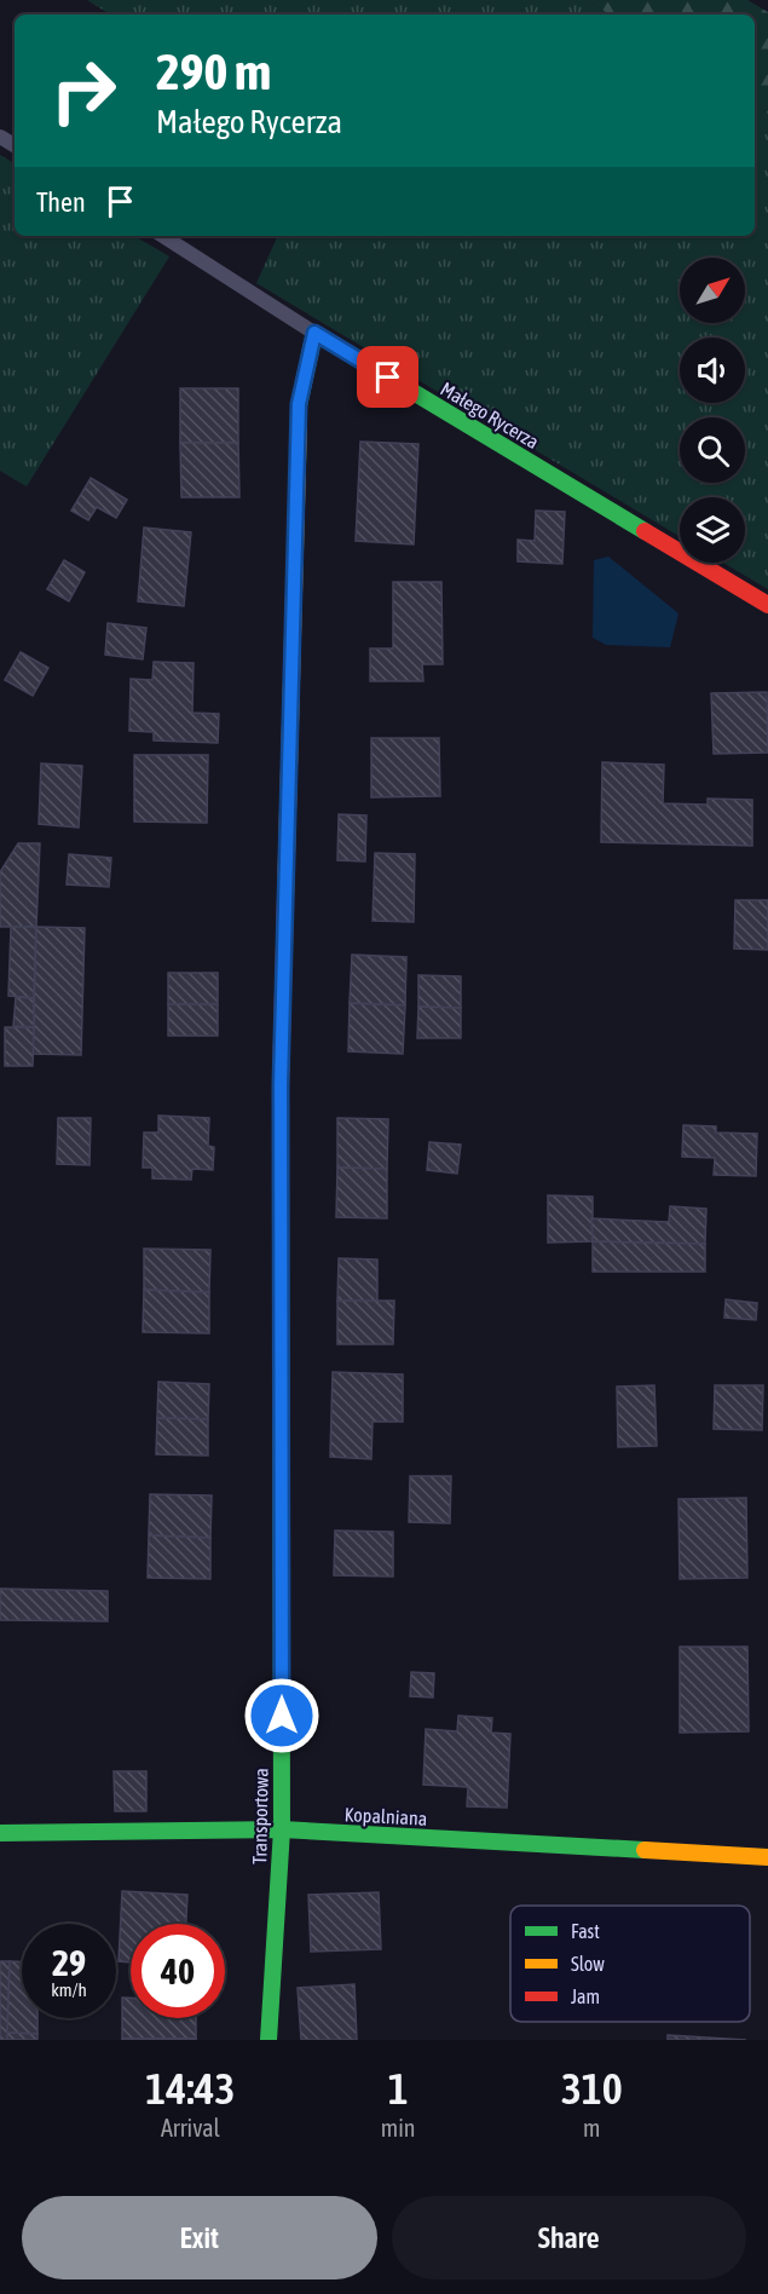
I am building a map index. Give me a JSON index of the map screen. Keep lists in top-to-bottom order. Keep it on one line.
{"streets":{"street":["Małego Rycerza","Transportowa","Kopalniana"]},"crossings":[["Małego Rycerza","Transportowa"],["Transportowa","Kopalniana"]],"legend":["Fast","Slow","Jam"],"north":"top right","page":{"turn":["290 m","Małego Rycerza"],"then":"Then","speed":"29 km/h","limit":"40","eta":["14:43","Arrival","1","min","310","m"],"buttons":["Exit","Share"]}}
